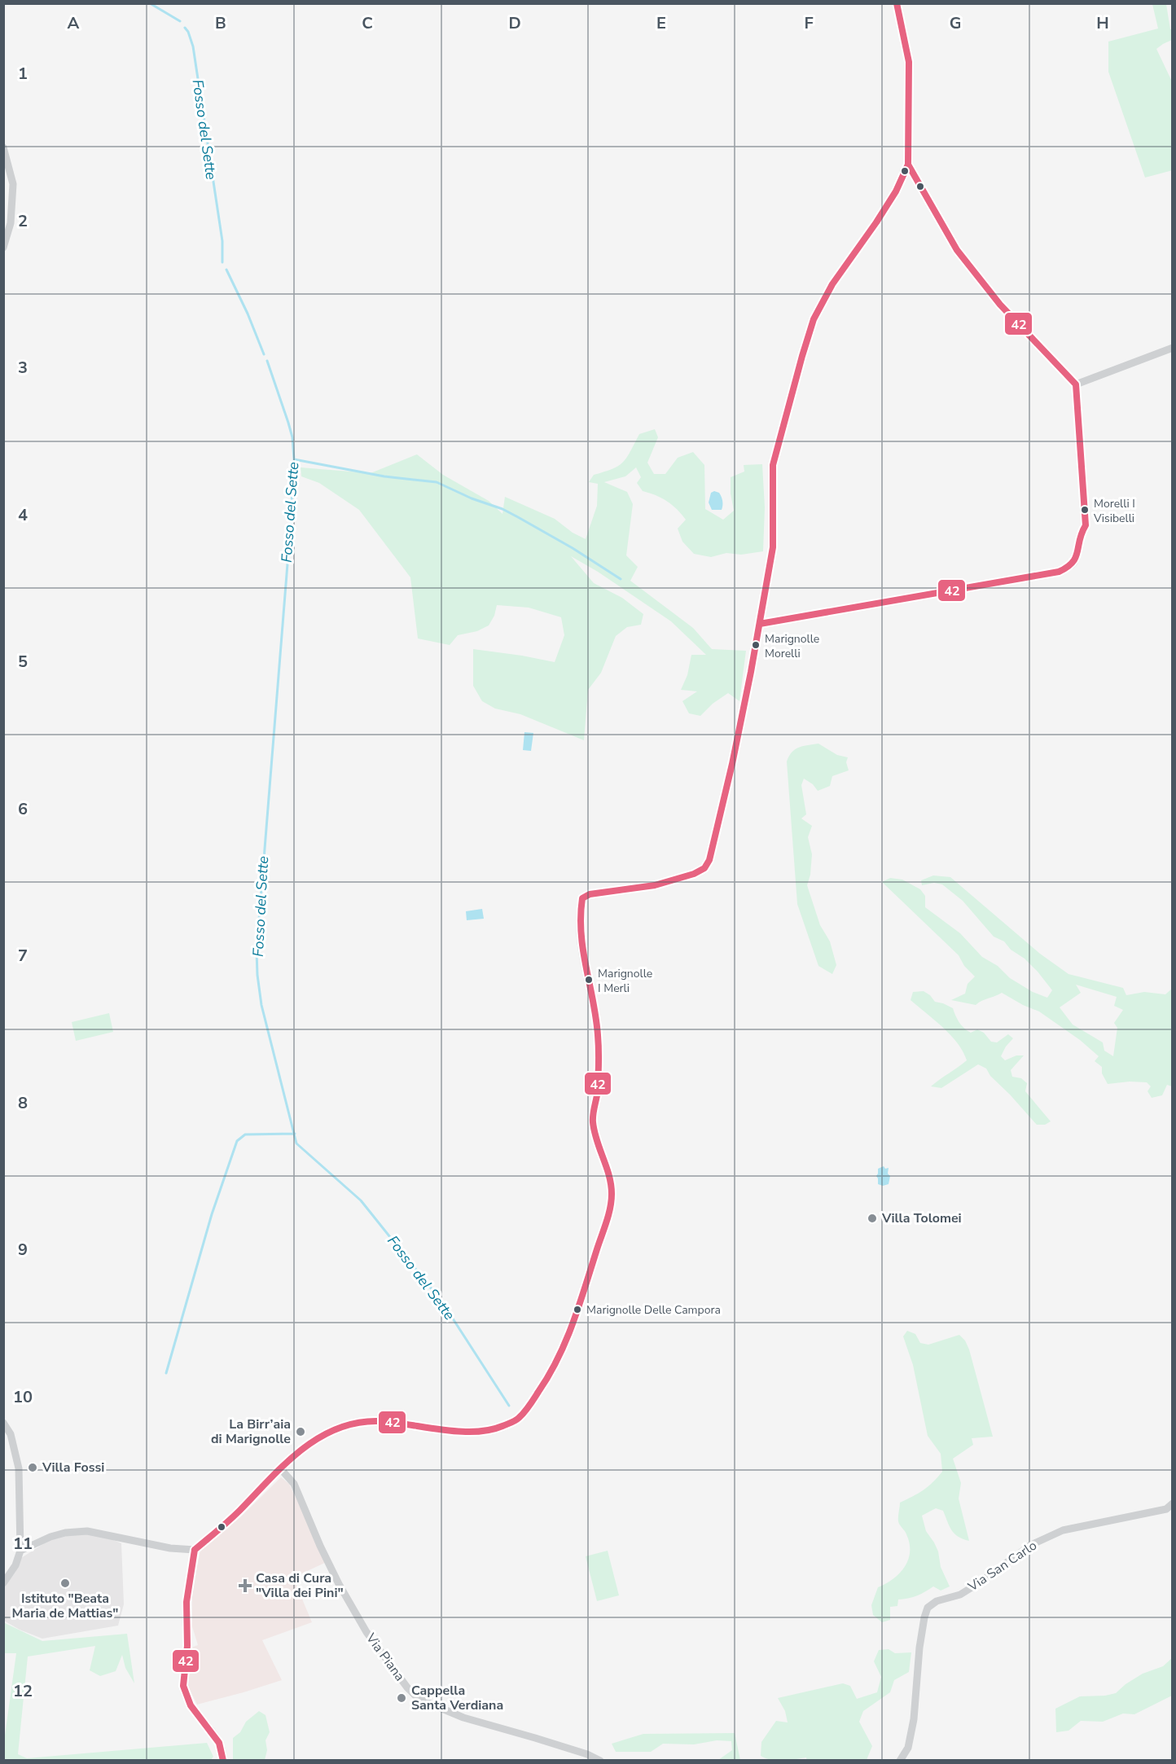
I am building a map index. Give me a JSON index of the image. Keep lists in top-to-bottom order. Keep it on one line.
{"streets":{"street":["Via San Carlo","Via Piana"]},"water":["Fosso del Sette"],"places":{"other":["Morelli I Visibelli","Marignolle Morelli","Marignolle I Merli","Villa Tolomei","Marignolle Delle Campora","La Birr’aia di Marignolle","Villa Fossi","Istituto \"Beata Maria de Mattias\"","Cappella Santa Verdiana"],"health":["Casa di Cura \"Villa dei Pini\""]},"lines":["transit line 42"],"grid":{"columns":["A","B","C","D","E","F","G","H"],"rows":["1","2","3","4","5","6","7","8","9","10","11","12"]}}
